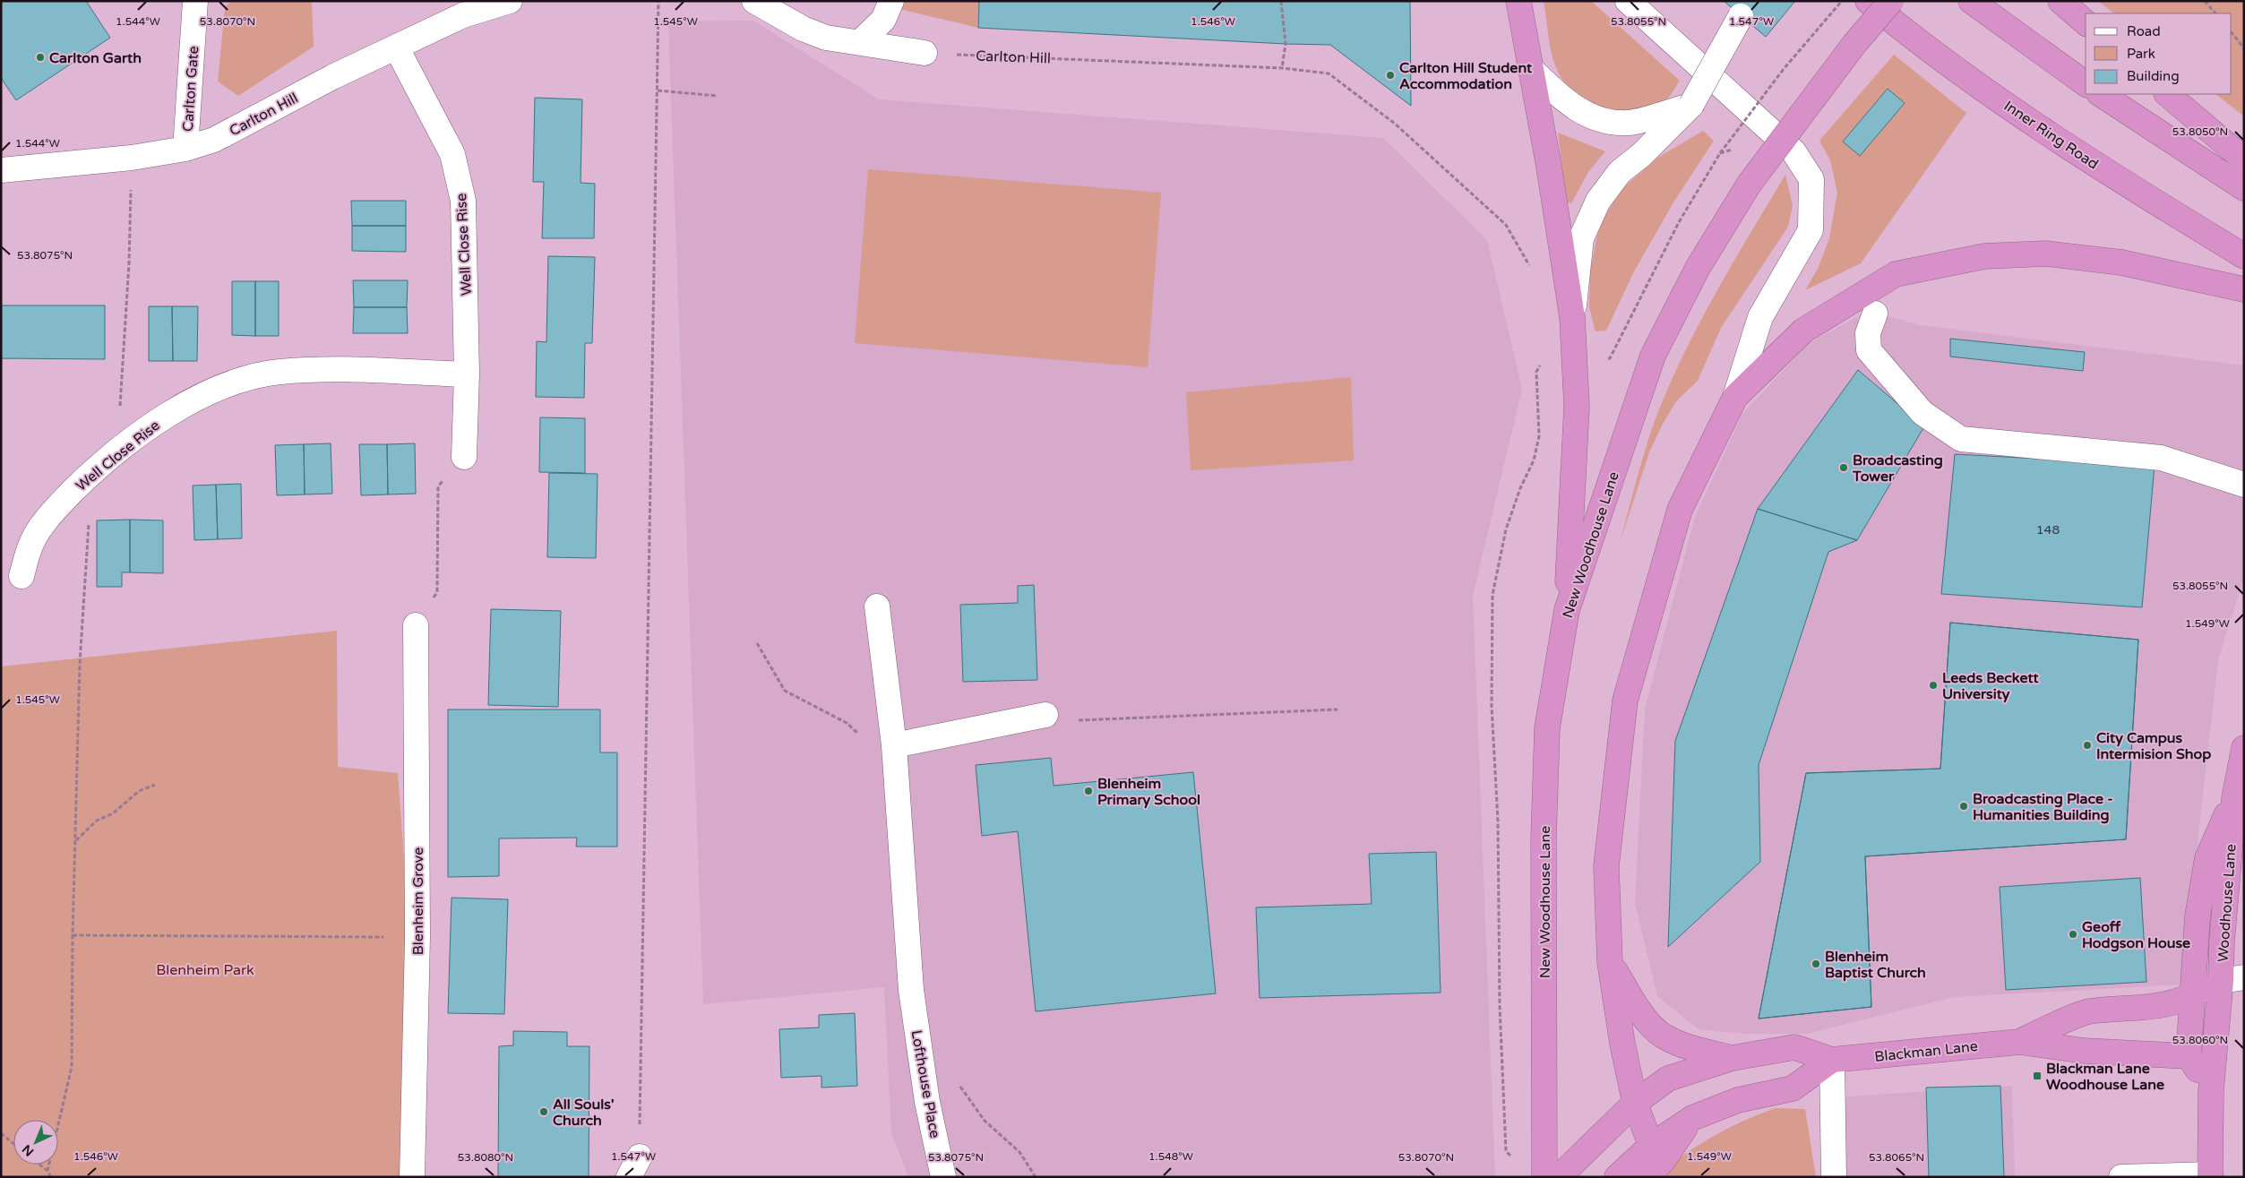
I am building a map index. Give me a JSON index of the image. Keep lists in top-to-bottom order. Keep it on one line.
{"streets":{"highway":["Inner Ring Road","New Woodhouse Lane","Woodhouse Lane","Blackman Lane"],"street":["Carlton Hill","Carlton Gate","Well Close Rise","Blenheim Grove","Lofthouse Place"]},"crossings":[["Carlton Hill","Carlton Gate"],["Carlton Hill","Well Close Rise"],["Woodhouse Lane","Blackman Lane"]],"parks":["Blenheim Park"],"places":{"other":["Carlton Garth","Carlton Hill Student Accommodation","Broadcasting Tower","Leeds Beckett University","City Campus Intermision Shop","Blenheim Primary School","Broadcasting Place - Humanities Building","Geoff Hodgson House","Blenheim Baptist Church","All Souls' Church"],"transit":["Blackman Lane Woodhouse Lane"]},"house_numbers":["148"],"legend":["Road","Park","Building"],"north":"bottom left","coordinates":["53.8070°N","53.8055°N","1.544°W","1.545°W","1.546°W","1.547°W","53.8050°N","53.8075°N","1.549°W","53.8060°N","1.548°W","53.8080°N","53.8065°N"]}
